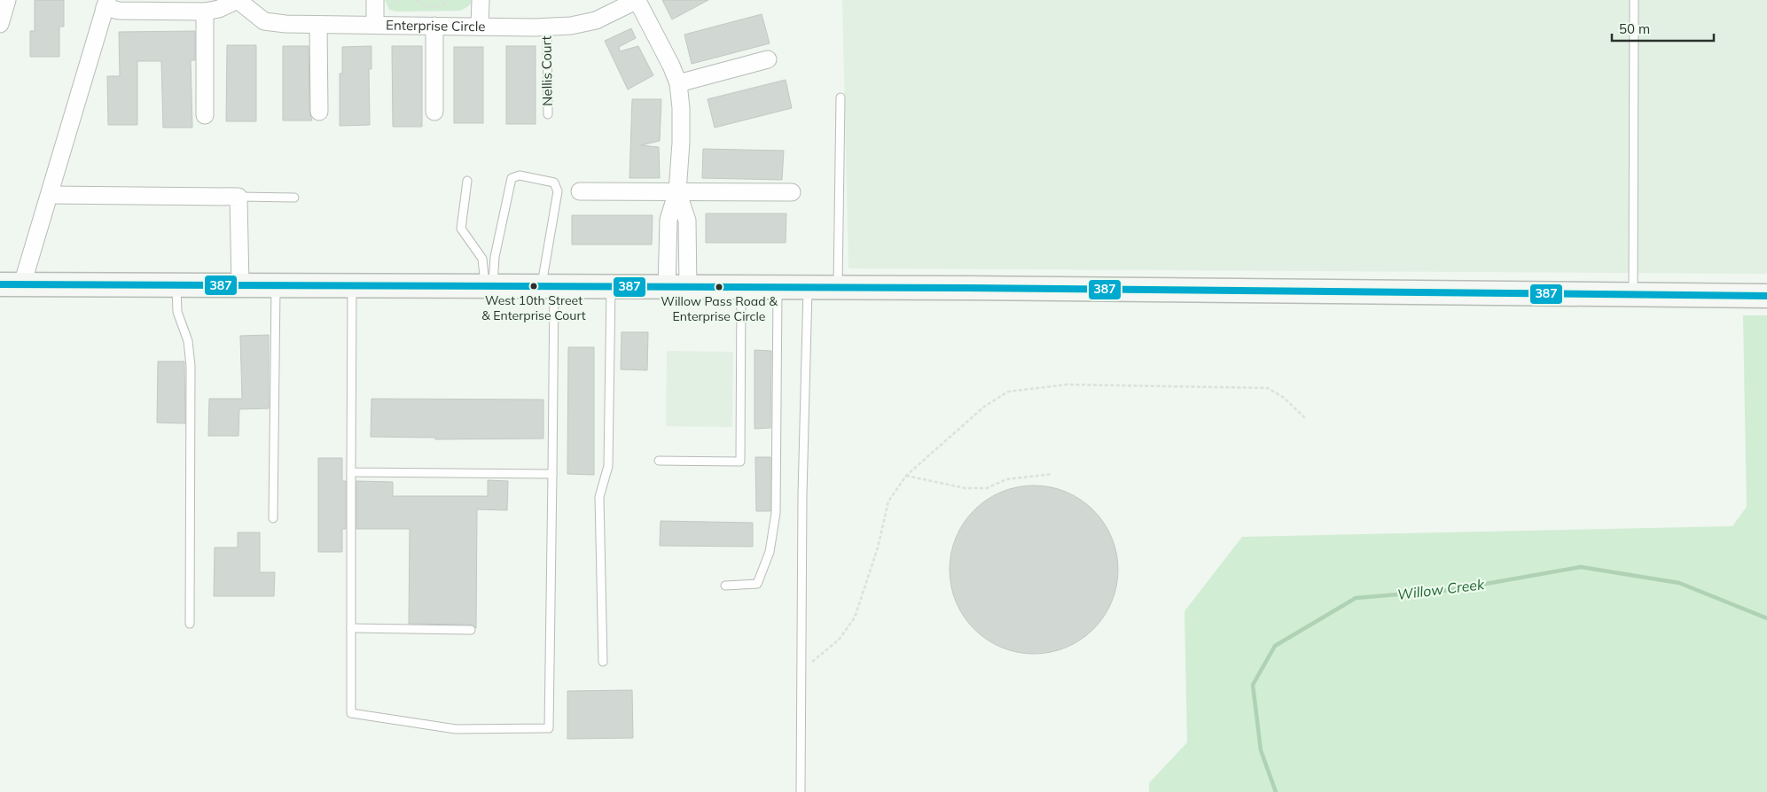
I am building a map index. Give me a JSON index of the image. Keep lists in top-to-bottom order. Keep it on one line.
{"streets":{"street":["Enterprise Circle"],"lane":["Nellis Court"]},"crossings":[["Enterprise Circle","Nellis Court"]],"water":["Willow Creek"],"places":["West 10th Street & Enterprise Court","Willow Pass Road & Enterprise Circle"],"lines":["transit line 387"],"scale_bar":"50 m"}
